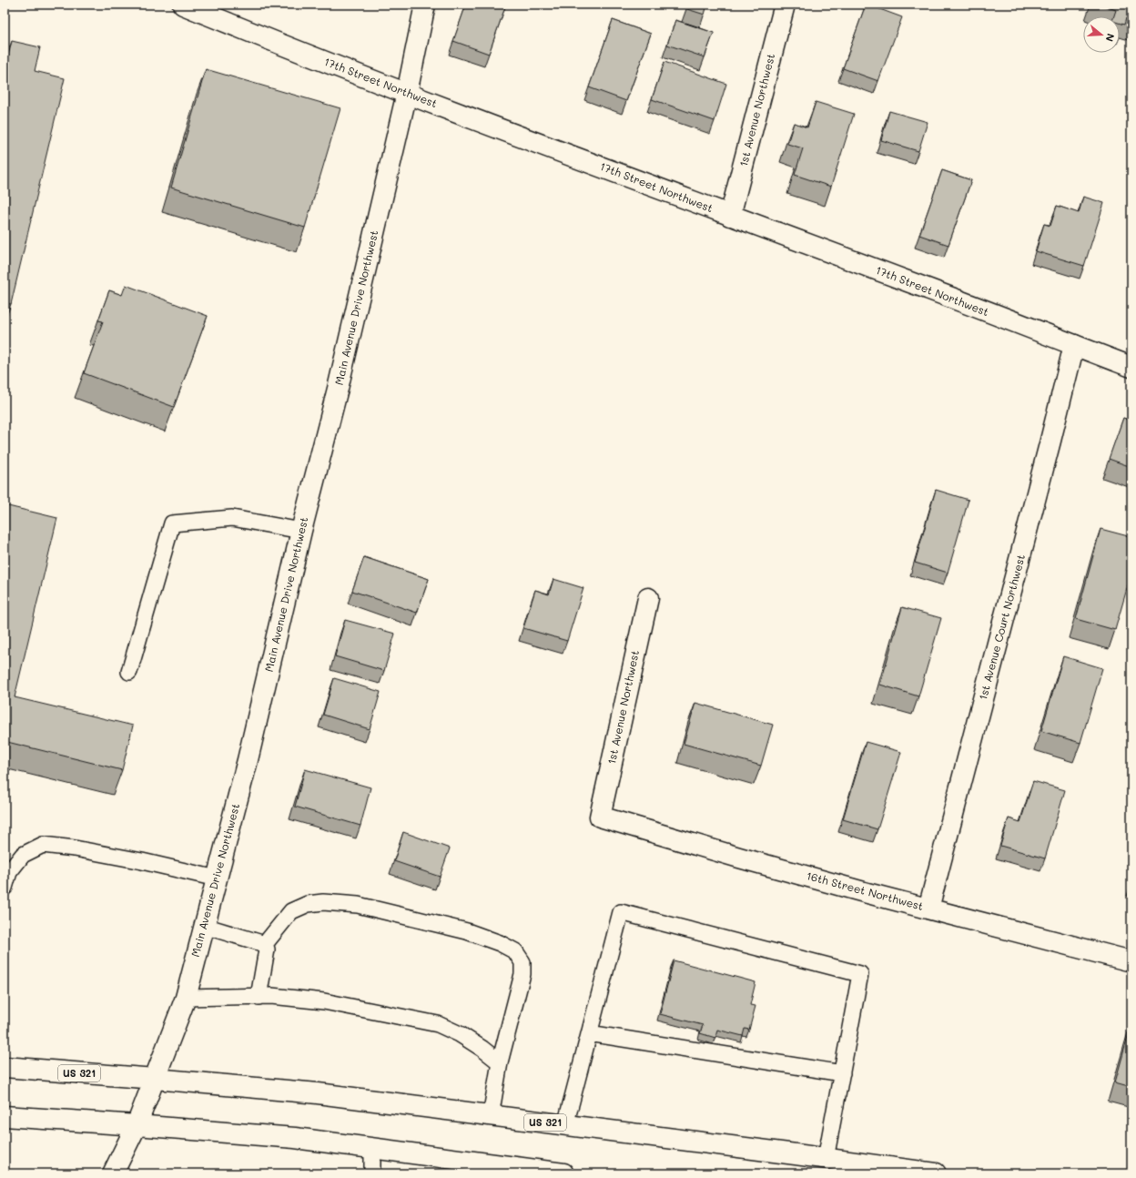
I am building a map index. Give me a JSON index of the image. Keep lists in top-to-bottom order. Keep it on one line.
{"streets":{"main road":["17th Street Northwest","1st Avenue Northwest","Main Avenue Drive Northwest","1st Avenue Court Northwest","16th Street Northwest","US 321"]},"crossings":[["17th Street Northwest","1st Avenue Northwest"],["17th Street Northwest","Main Avenue Drive Northwest"],["17th Street Northwest","1st Avenue Court Northwest"],["1st Avenue Northwest","16th Street Northwest"],["Main Avenue Drive Northwest","US 321"],["1st Avenue Court Northwest","16th Street Northwest"]],"north":"right"}
